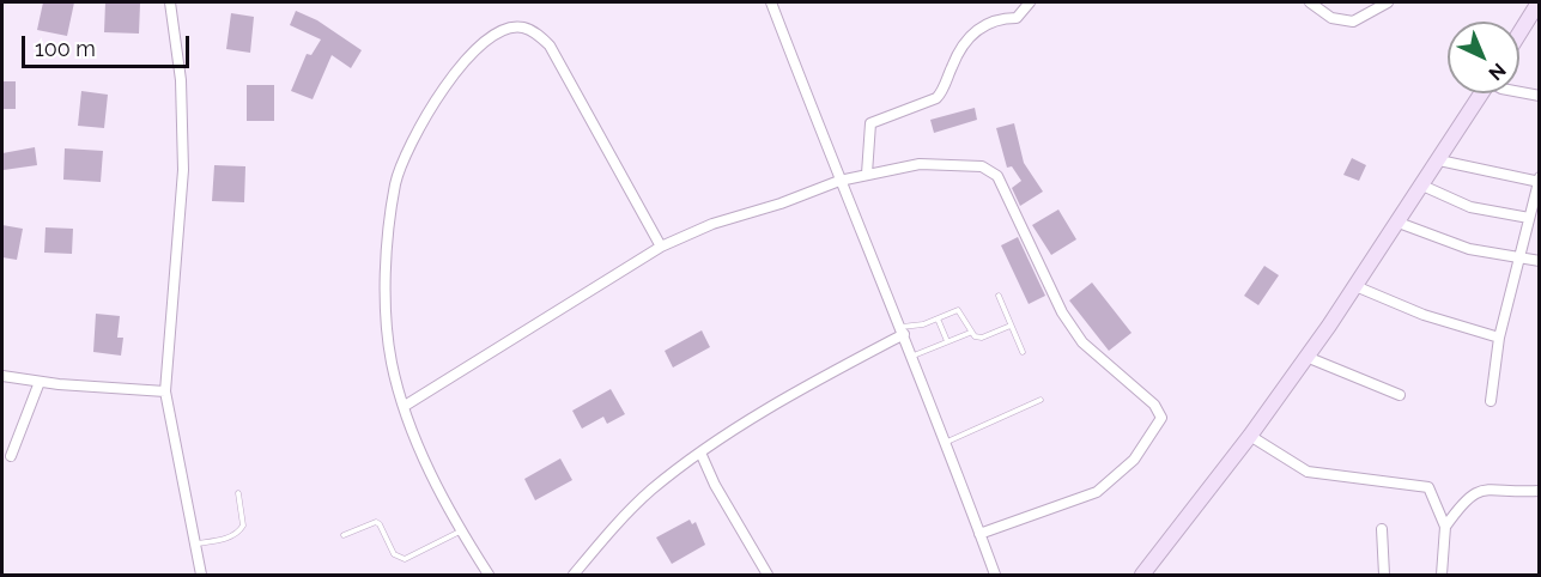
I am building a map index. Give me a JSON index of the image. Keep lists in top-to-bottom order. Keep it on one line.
{"scale_bar":"100 m","north":"bottom right"}
